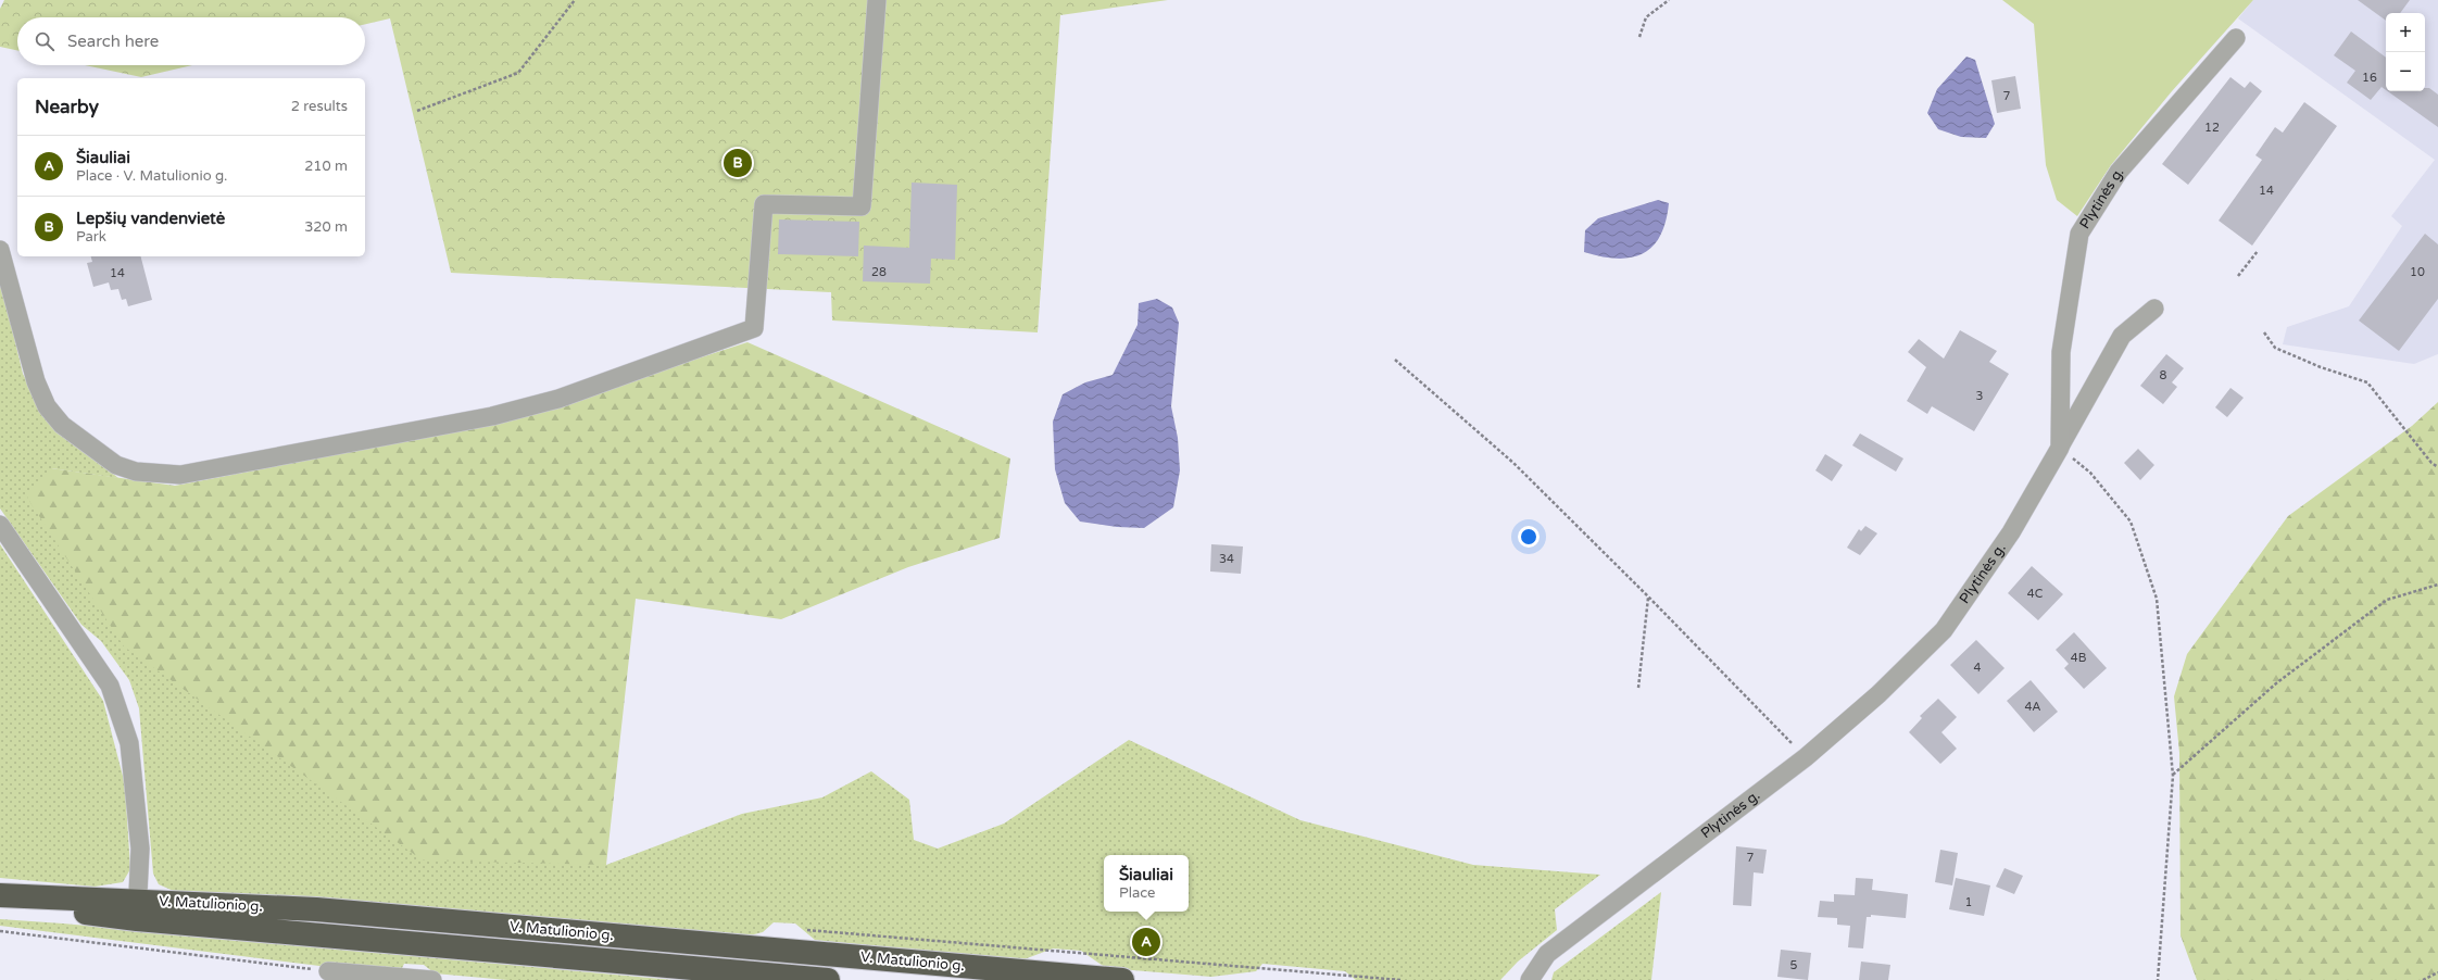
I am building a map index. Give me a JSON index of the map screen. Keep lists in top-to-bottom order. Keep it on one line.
{"streets":{"highway":["V. Matulionio g."],"street":["Plytinės g."]},"house_numbers":["16","7","12","14","28","10","14","8","3","34","4C","4B","4","4A","7","1","5"],"page":{"map_buttons":["+","−"],"search":"Search here","heading":["Nearby","2 results"],"list":[{"mark":"A","name":"Šiauliai","note":"Place · V. Matulionio g.","value":"210 m"},{"mark":"B","name":"Lepšių vandenvietė","note":"Park","value":"320 m"}],"pins":["B","A"],"popup":["Šiauliai","Place"]}}
